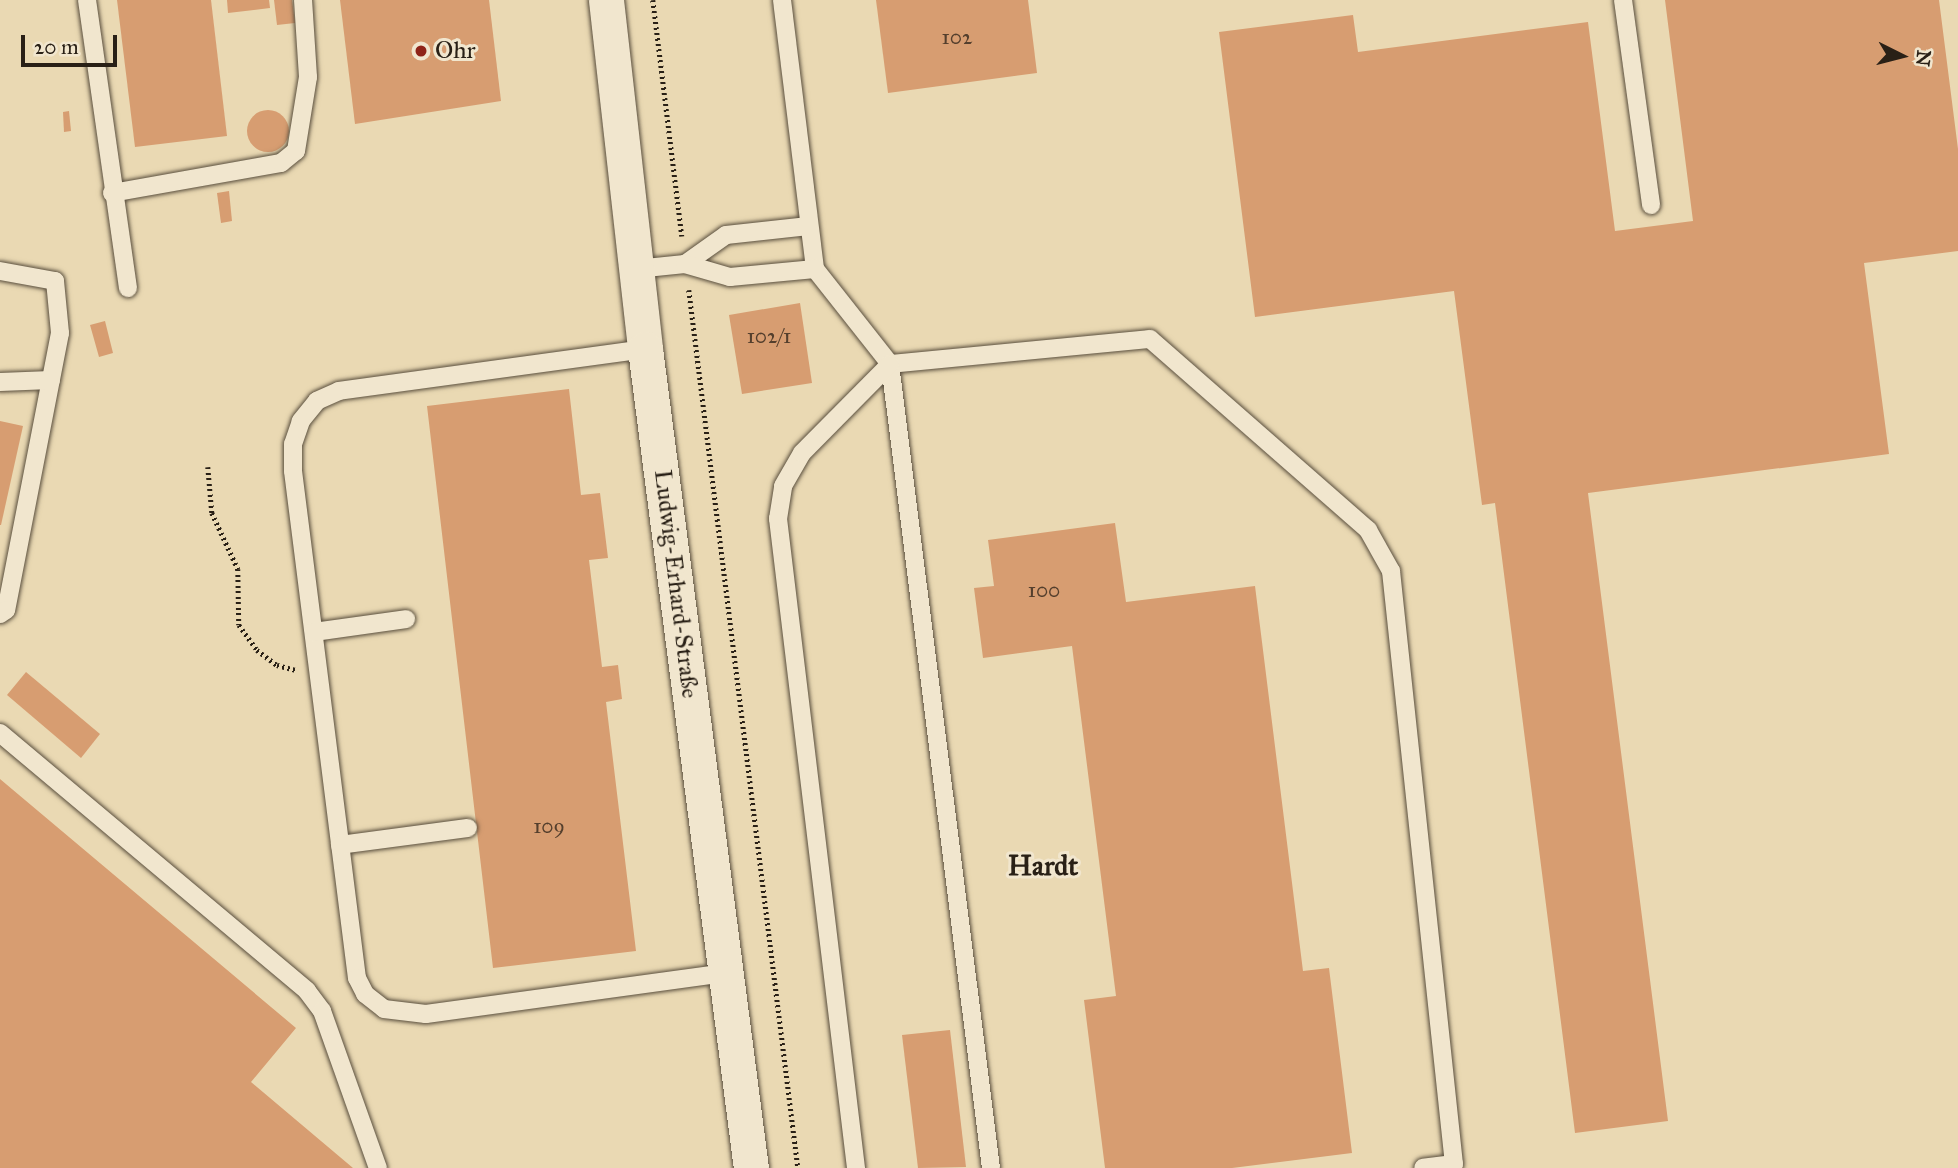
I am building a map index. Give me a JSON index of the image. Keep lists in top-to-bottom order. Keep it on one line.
{"streets":{"street":["Ludwig-Erhard-Straße"]},"districts":["Hardt"],"places":["Ohr"],"house_numbers":["102","102/1","100","109"],"scale_bar":"20 m","north":"right"}
